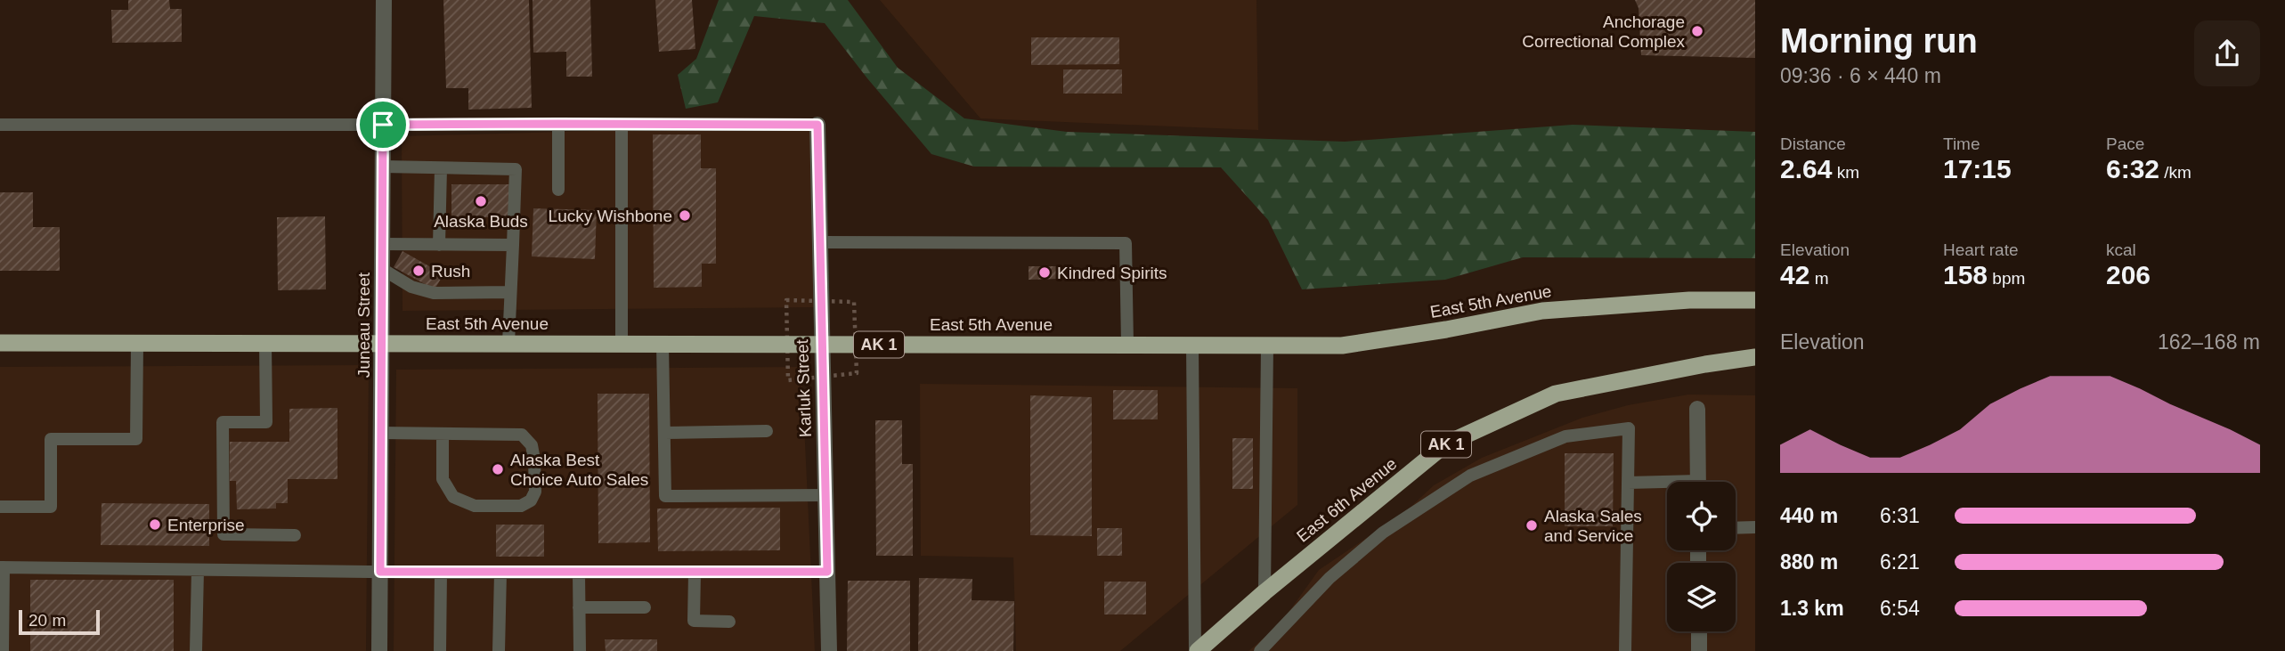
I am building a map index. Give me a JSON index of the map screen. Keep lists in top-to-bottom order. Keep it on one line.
{"streets":{"highway":["East 5th Avenue","AK 1","East 6th Avenue"],"street":["Juneau Street","Karluk Street"]},"crossings":[["East 5th Avenue","Juneau Street"],["East 5th Avenue","Karluk Street"]],"places":["Anchorage Correctional Complex","Alaska Buds","Lucky Wishbone","Rush","Kindred Spirits","Alaska Best Choice Auto Sales","Enterprise","Alaska Sales and Service"],"scale_bar":"20 m","page":{"heading":["Morning run","09:36 · 6 × 440 m"],"stats":[["Distance","2.64 km"],["Time","17:15"],["Pace","6:32 /km"],["Elevation","42 m"],["Heart rate","158 bpm"],["kcal","206"]],"chart":["Elevation","162–168 m"],"list":[{"name":"440 m","note":"6:31"},{"name":"880 m","note":"6:21"},{"name":"1.3 km","note":"6:54"}],"scale":"20 m"}}
